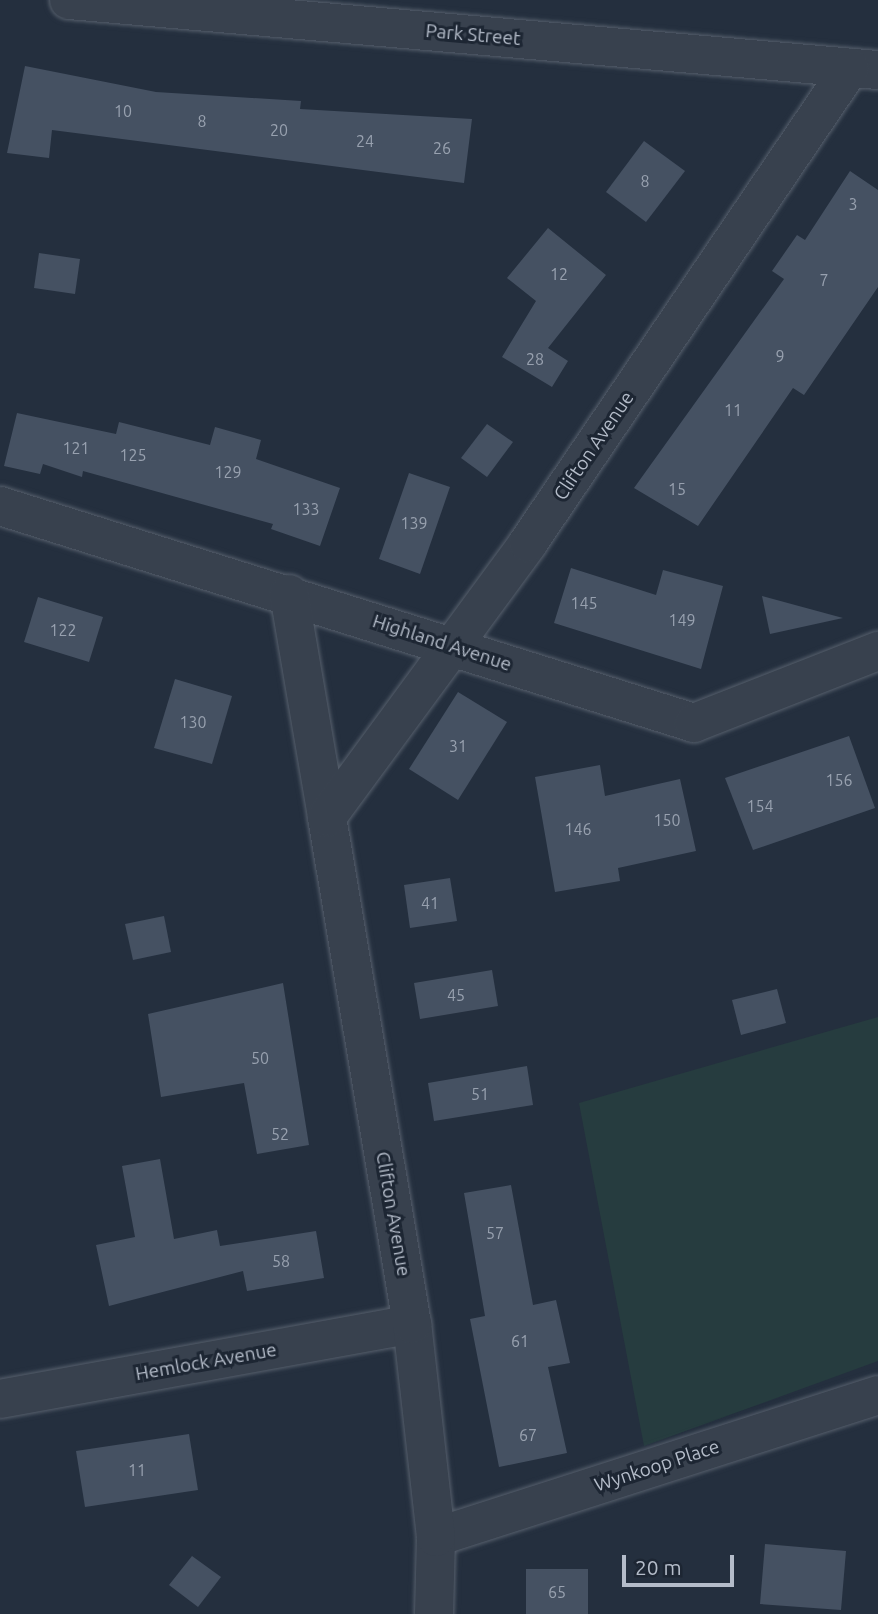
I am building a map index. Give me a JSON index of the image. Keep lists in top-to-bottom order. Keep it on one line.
{"streets":{"street":["Park Street","Clifton Avenue","Highland Avenue","Hemlock Avenue","Wynkoop Place"]},"crossings":[["Park Street","Clifton Avenue"],["Clifton Avenue","Highland Avenue"],["Clifton Avenue","Hemlock Avenue"],["Clifton Avenue","Wynkoop Place"]],"house_numbers":["10","8","20","24","26","8","3","12","7","9","28","11","121","125","129","15","133","139","145","149","122","130","31","156","154","150","146","41","45","50","51","52","57","58","61","67","11","65"],"scale_bar":"20 m"}
